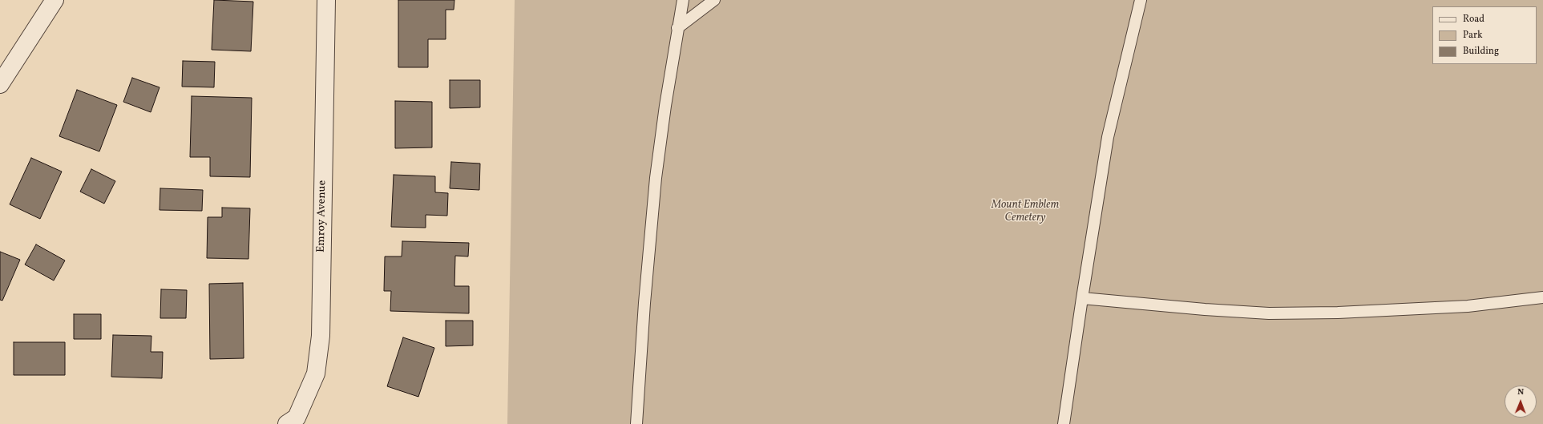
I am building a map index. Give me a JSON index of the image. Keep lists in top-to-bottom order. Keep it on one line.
{"streets":{"street":["Emroy Avenue"]},"parks":["Mount Emblem Cemetery"],"legend":["Road","Park","Building"],"north":"top"}
